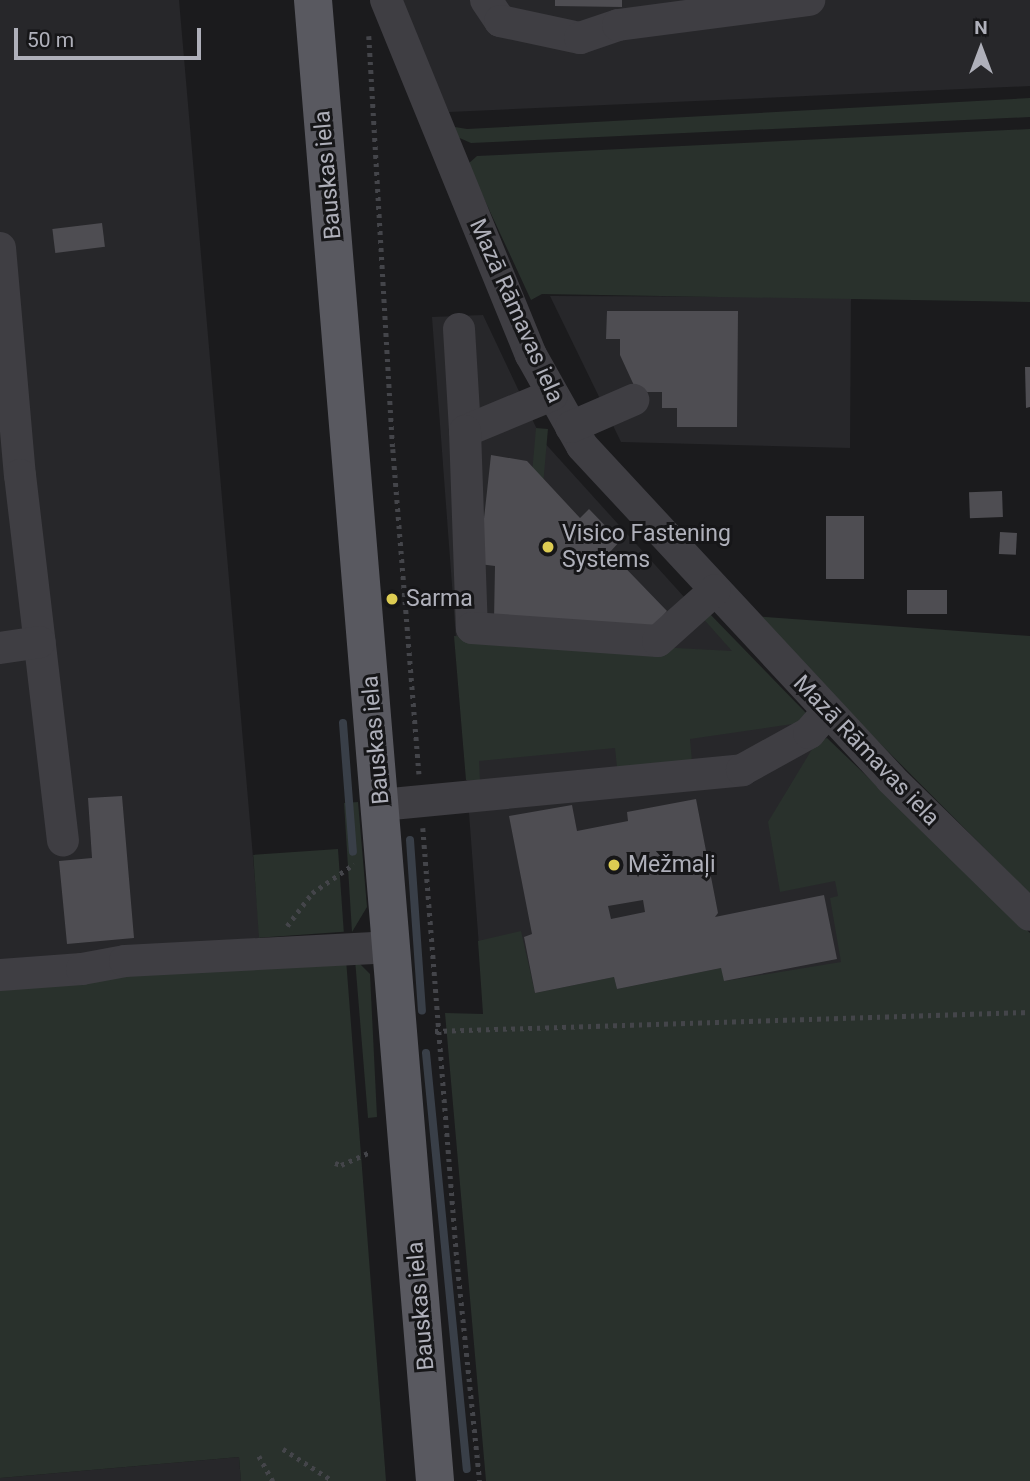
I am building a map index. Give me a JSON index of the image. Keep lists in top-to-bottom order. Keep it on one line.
{"streets":{"main road":["Bauskas iela"],"street":["Mazā Rāmavas iela"]},"places":["Visico Fastening Systems","Sarma","Mežmaļi"],"scale_bar":"50 m","north":"top"}
